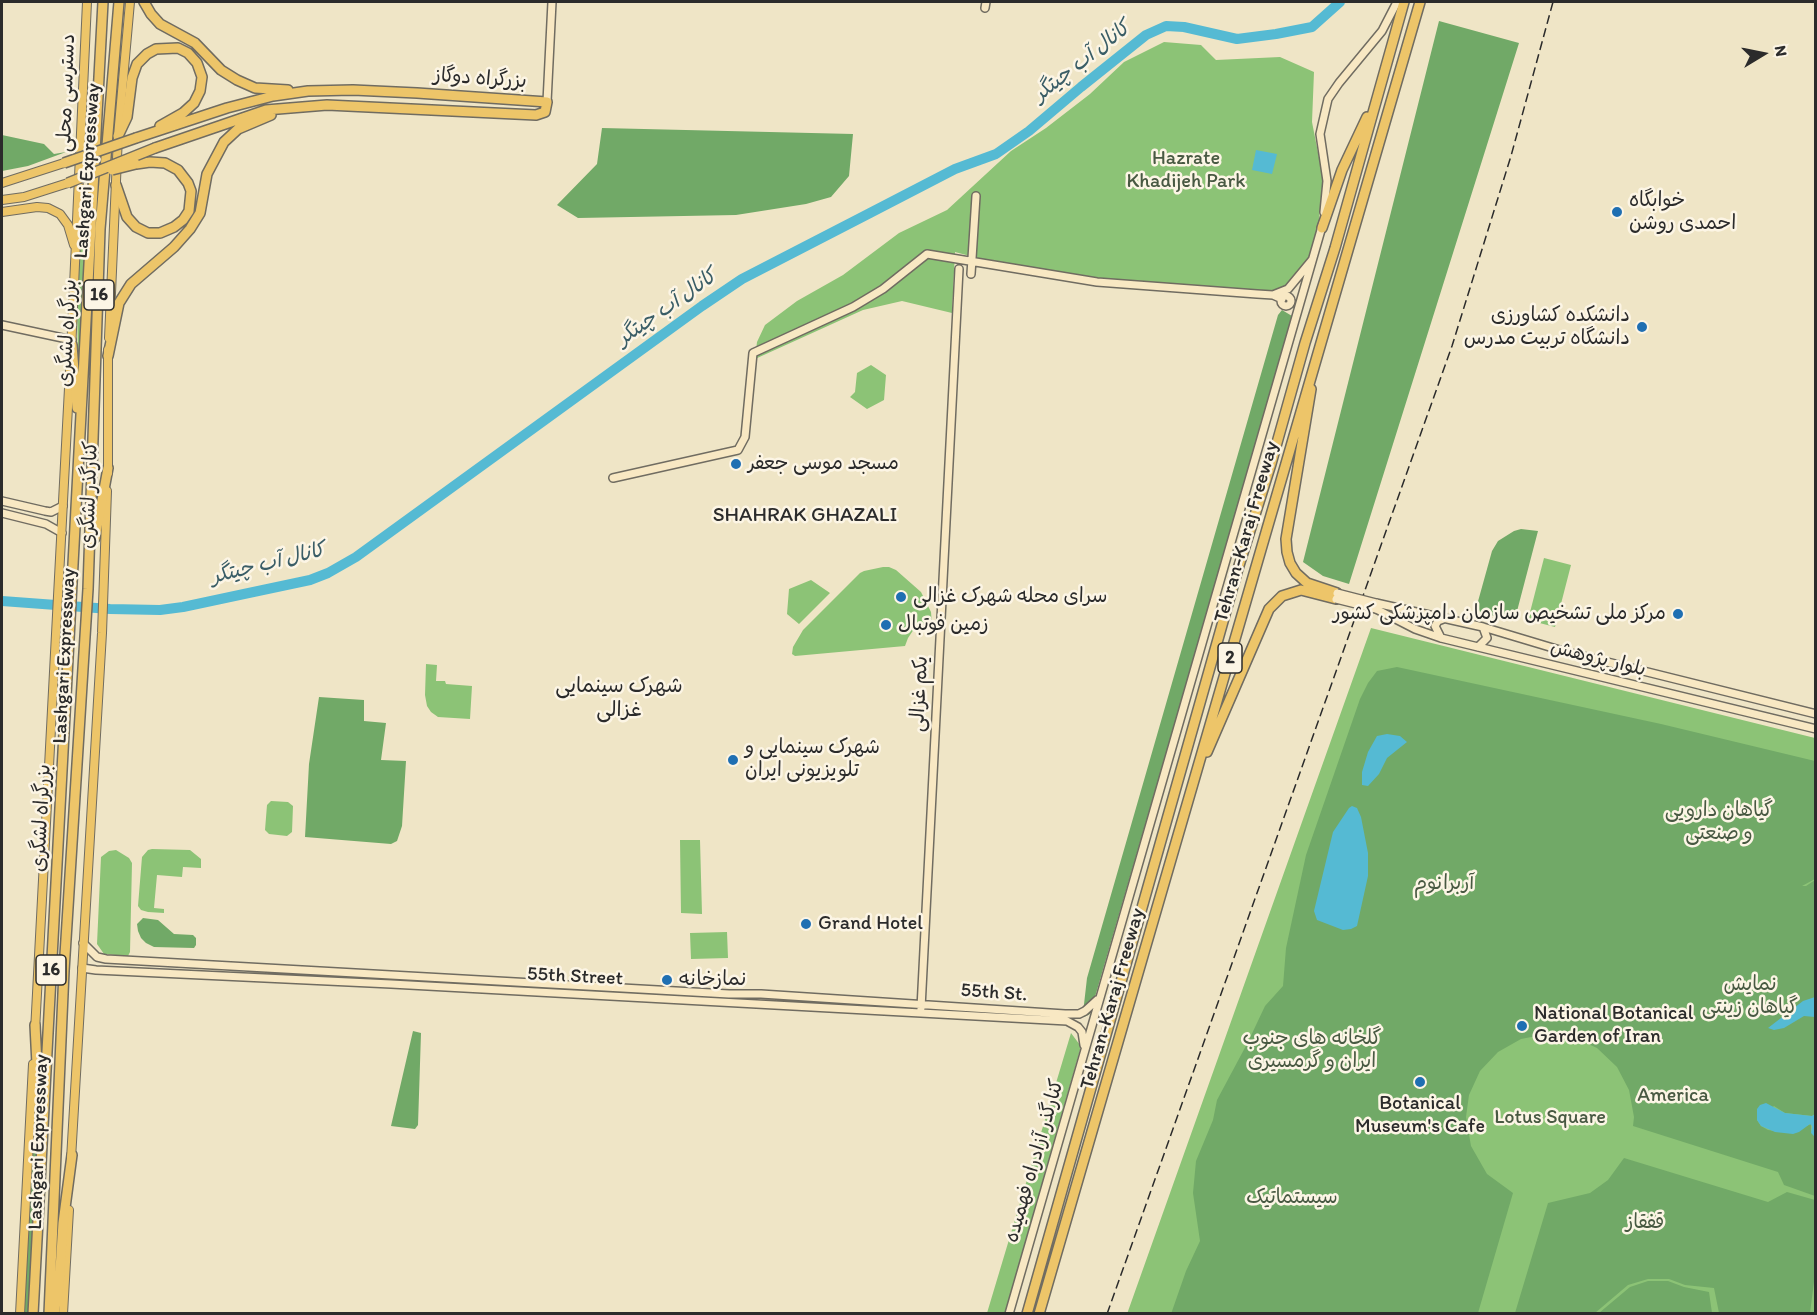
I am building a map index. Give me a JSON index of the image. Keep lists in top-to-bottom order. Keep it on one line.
{"streets":{"highway":["بزرگراه دوگاز","Lashgari Expressway","16","بزرگراه لشگری","Tehran-Karaj Freeway","2"],"main road":["دسترسی محلی","کنارگذر لشگری","بلوار پژوهش","یکم غزالی","55th Street","55th St.","کنارگذر آزادراه فهمیده"]},"crossings":[["دسترسی محلی","کنارگذر لشگری"],["کنارگذر لشگری","55th Street"],["یکم غزالی","55th Street"],["یکم غزالی","55th St."],["55th Street","55th St."]],"districts":["SHAHRAK GHAZALI","شهرک سینمایی غزالی"],"water":["کانال آب چیتگر"],"parks":["Hazrate Khadijeh Park","گیاهان دارویی و صنعتی","آربرانوم","نمایش گیاهان زینتی","گلخانه های جنوب ایران و گرمسیری","America","Lotus Square","سیستماتیک","قفقاز"],"places":["خوابگاه احمدی روشن","دانشکده کشاورزی دانشگاه تربیت مدرس","مسجد موسی جعفر","سرای محله شهرک غزالی","مرکز ملی تشخیص سازمان دامپزشکی کشور","زمین فوتبال","شهرک سینمایی و تلویزیونی ایران","Grand Hotel","نمازخانه","National Botanical Garden of Iran","Botanical Museum's Cafe"],"north":"right"}
